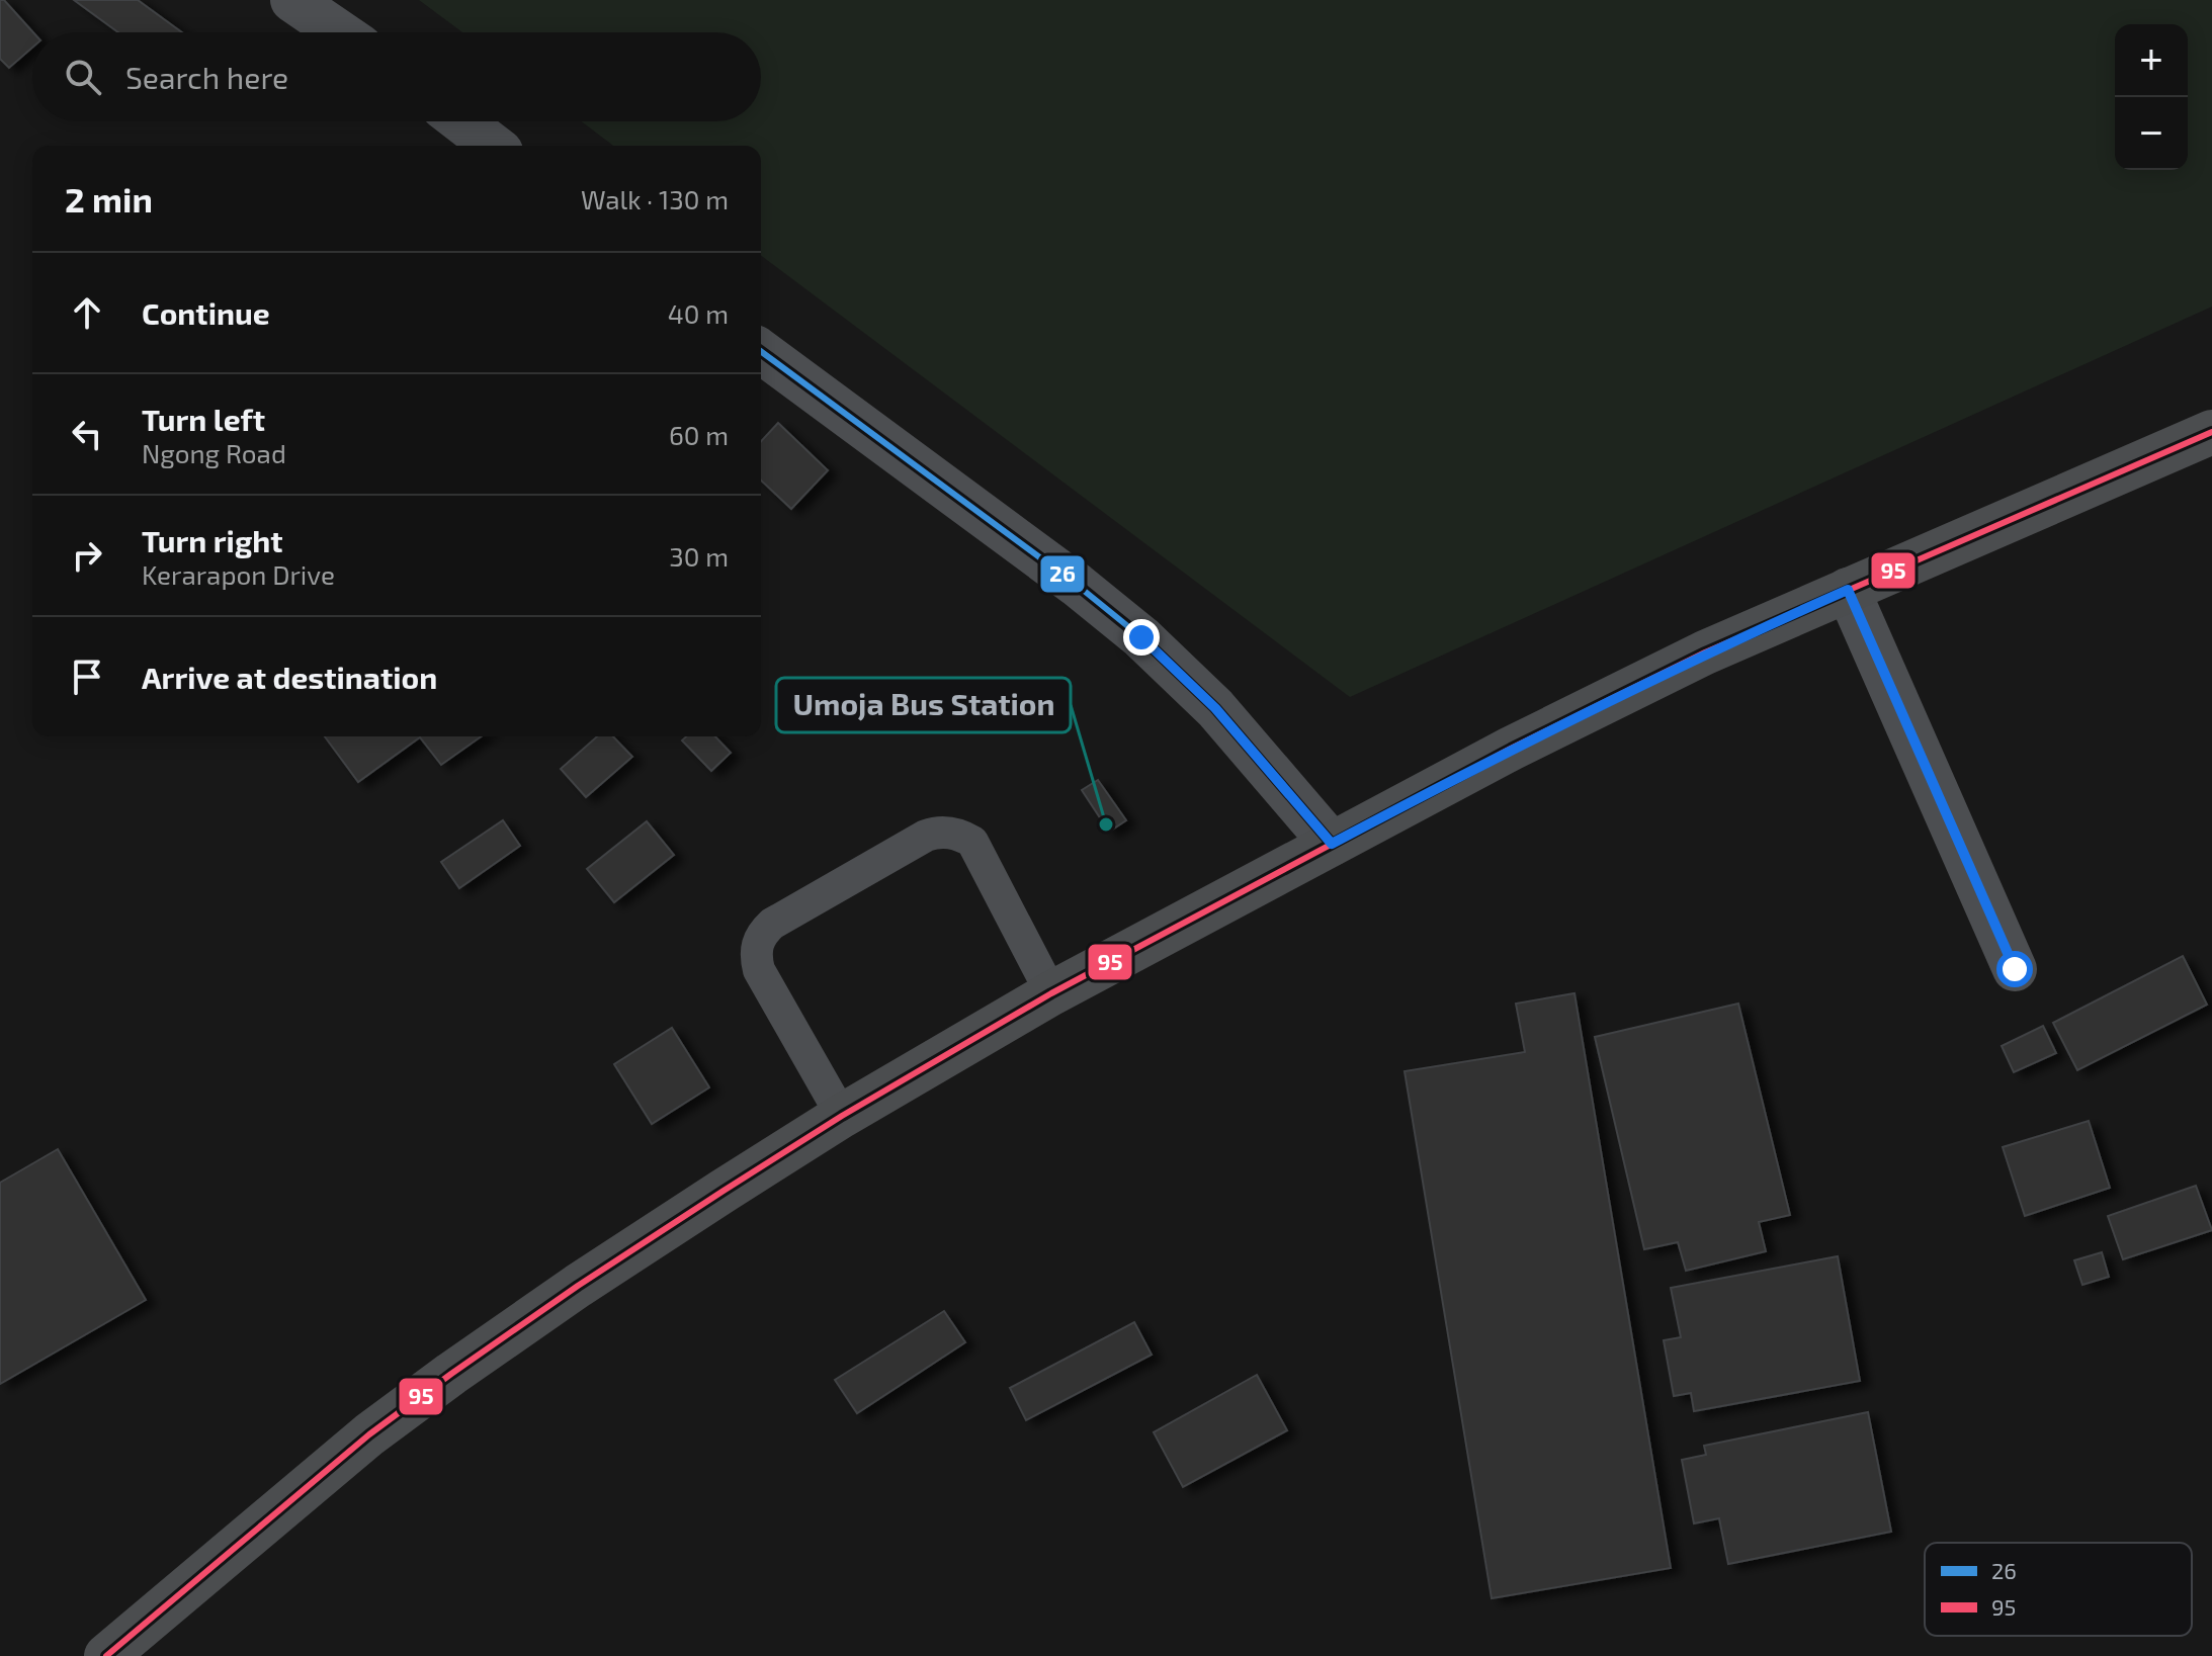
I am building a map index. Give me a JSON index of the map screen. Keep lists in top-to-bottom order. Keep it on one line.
{"places":["Umoja Bus Station"],"lines":["transit line 26","transit line 95"],"legend":["26","95"],"page":{"map_buttons":["+","−"],"search":"Search here","heading":["2 min","Walk · 130 m"],"list":[["Continue","40 m"],["Turn left","Ngong Road","60 m"],["Turn right","Kerarapon Drive","30 m"],"Arrive at destination"]}}
